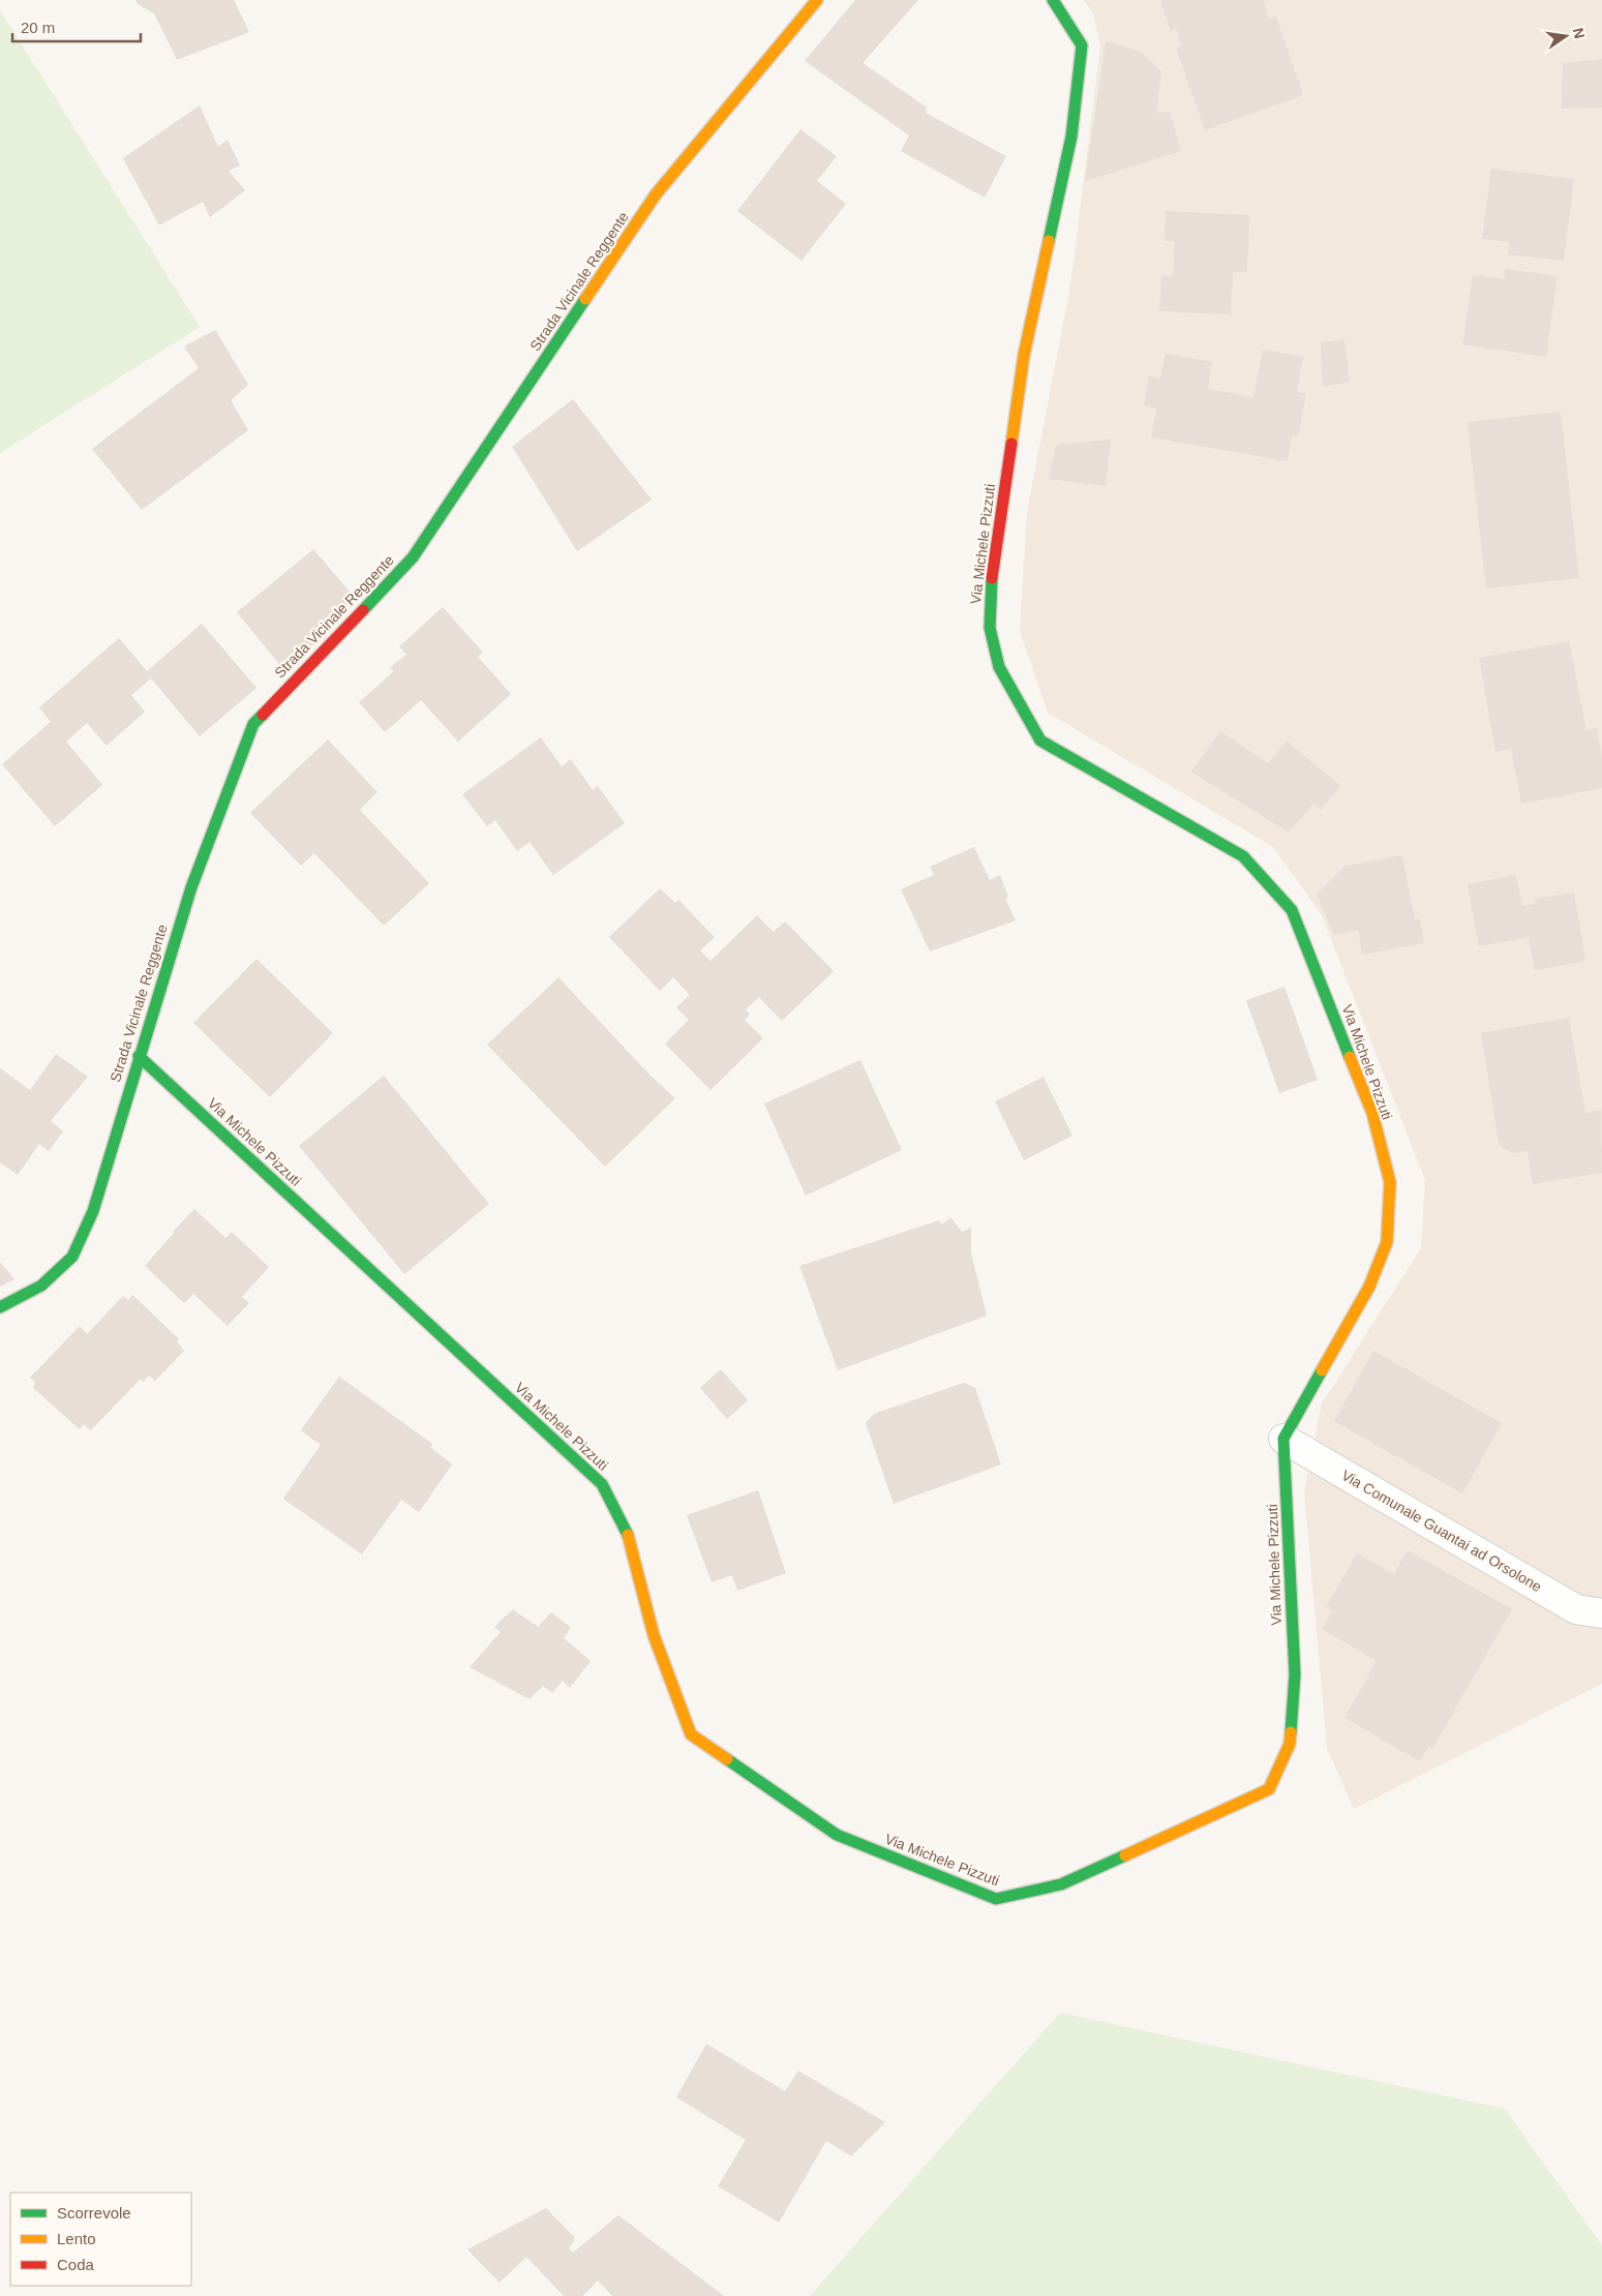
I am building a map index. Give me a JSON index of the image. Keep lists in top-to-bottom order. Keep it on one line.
{"streets":{"street":["Strada Vicinale Reggente","Via Michele Pizzuti","Via Comunale Guantai ad Orsolone"]},"crossings":[["Strada Vicinale Reggente","Via Michele Pizzuti"],["Via Michele Pizzuti","Via Comunale Guantai ad Orsolone"]],"legend":["Scorrevole","Lento","Coda"],"scale_bar":"20 m","north":"right"}
